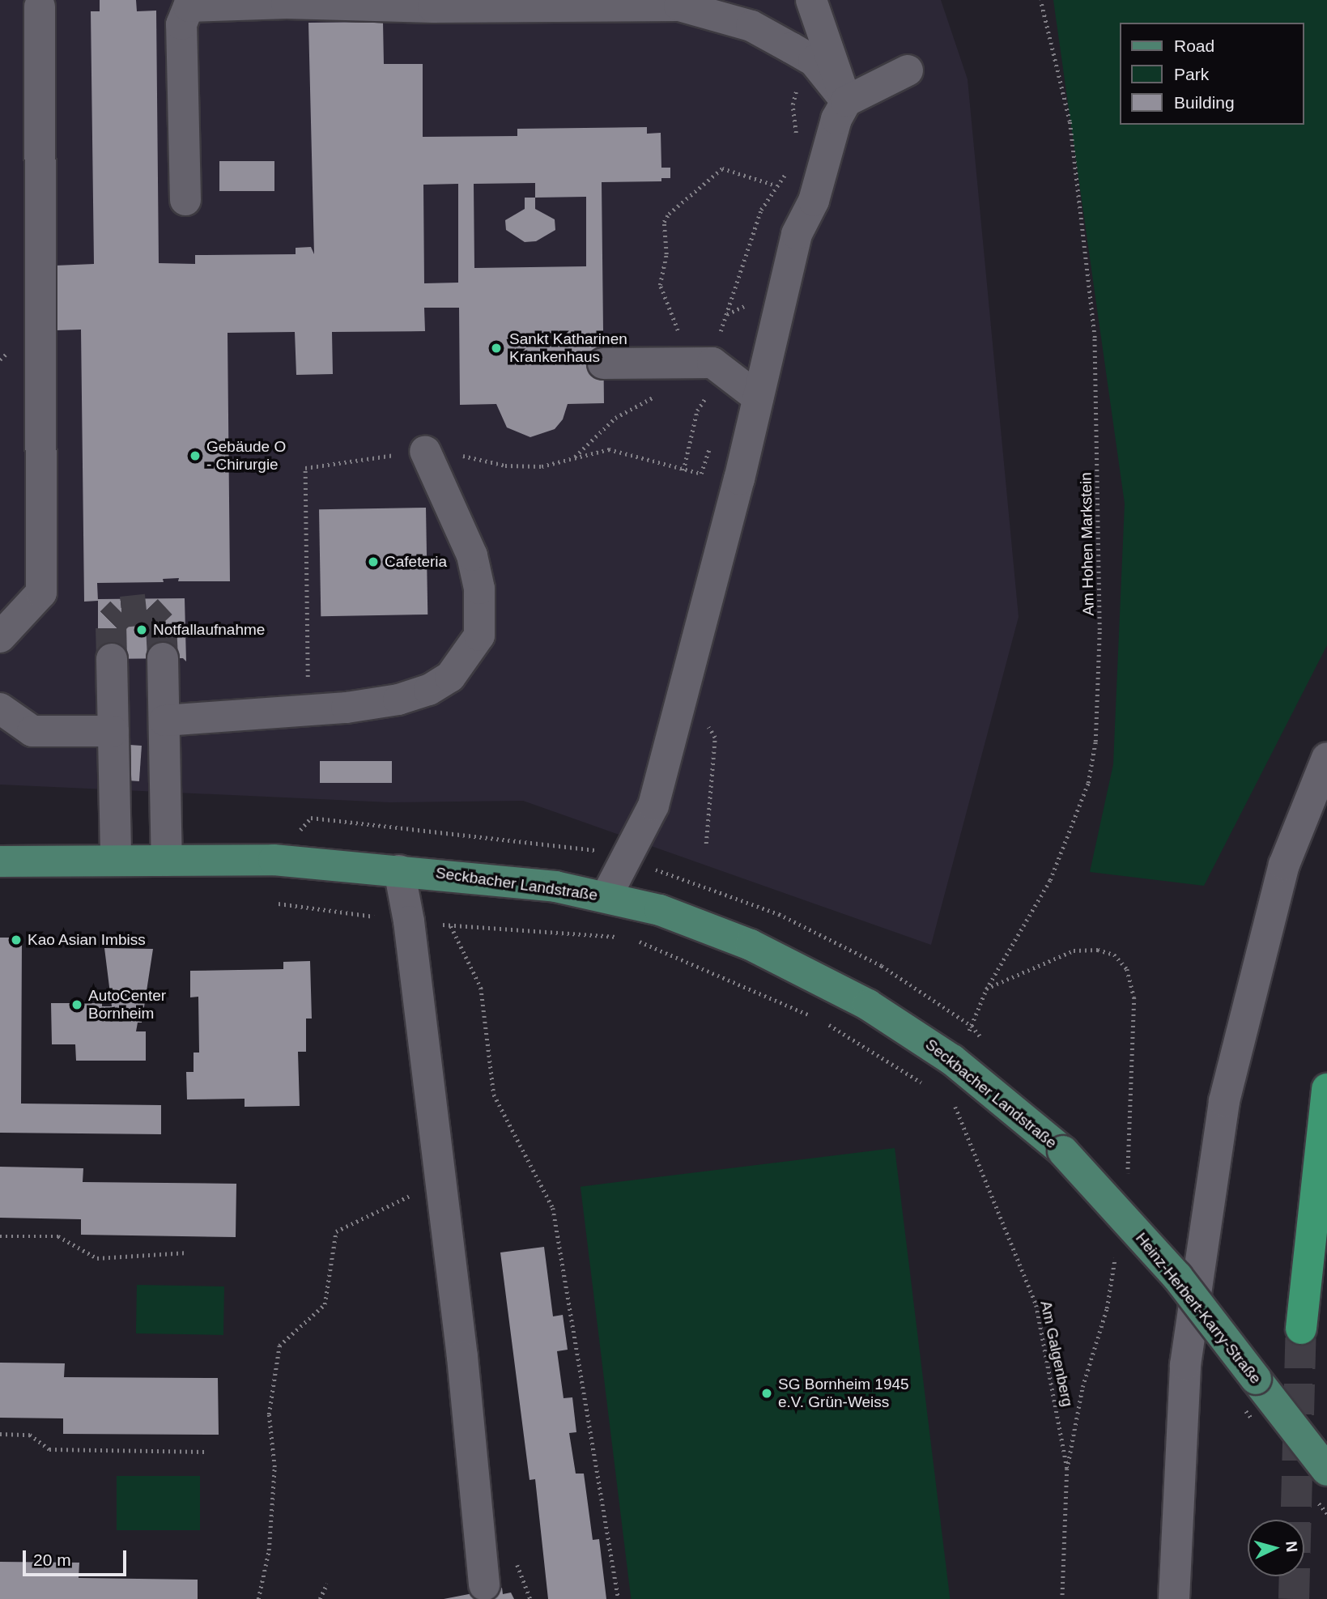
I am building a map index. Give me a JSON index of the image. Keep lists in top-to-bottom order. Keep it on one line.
{"streets":{"main road":["Seckbacher Landstraße","Heinz-Herbert-Karry-Straße"],"path":["Am Hohen Markstein","Am Galgenberg"]},"crossings":[["Am Hohen Markstein","Seckbacher Landstraße"],["Seckbacher Landstraße","Heinz-Herbert-Karry-Straße"]],"places":["Sankt Katharinen Krankenhaus","Gebäude O - Chirurgie","Cafeteria","Notfallaufnahme","Kao Asian Imbiss","AutoCenter Bornheim","SG Bornheim 1945 e.V. Grün-Weiss"],"legend":["Road","Park","Building"],"scale_bar":"20 m","north":"right"}
